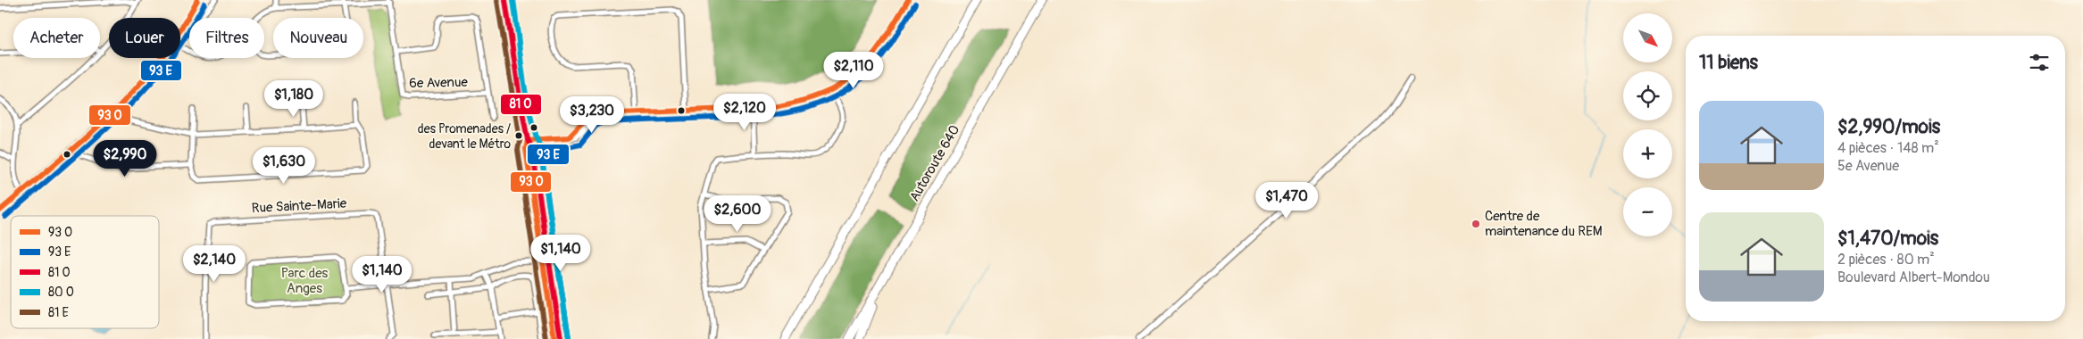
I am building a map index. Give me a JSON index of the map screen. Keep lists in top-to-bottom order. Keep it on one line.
{"streets":{"highway":["Autoroute 640"],"street":["6e Avenue","Rue Sainte-Marie"]},"parks":["Parc des Anges"],"places":["des Promenades / devant le Métro","Centre de maintenance du REM"],"legend":["93 O","93 E","81 O","80 O","81 E"],"north":"bottom right","page":{"map_buttons":["+","−"],"chip":["Acheter","Louer","Filtres","Nouveau"],"heading":"11 biens","price":["$2,110","$1,180","$2,120","$3,230","$2,990","$1,630","$1,470","$2,600","$1,140","$2,140","$1,140"],"list":[{"name":"$2,990/mois","note":"4 pièces · 148 m² · 5e Avenue"},{"name":"$1,470/mois","note":"2 pièces · 80 m² · Boulevard Albert-Mondou"}]}}
